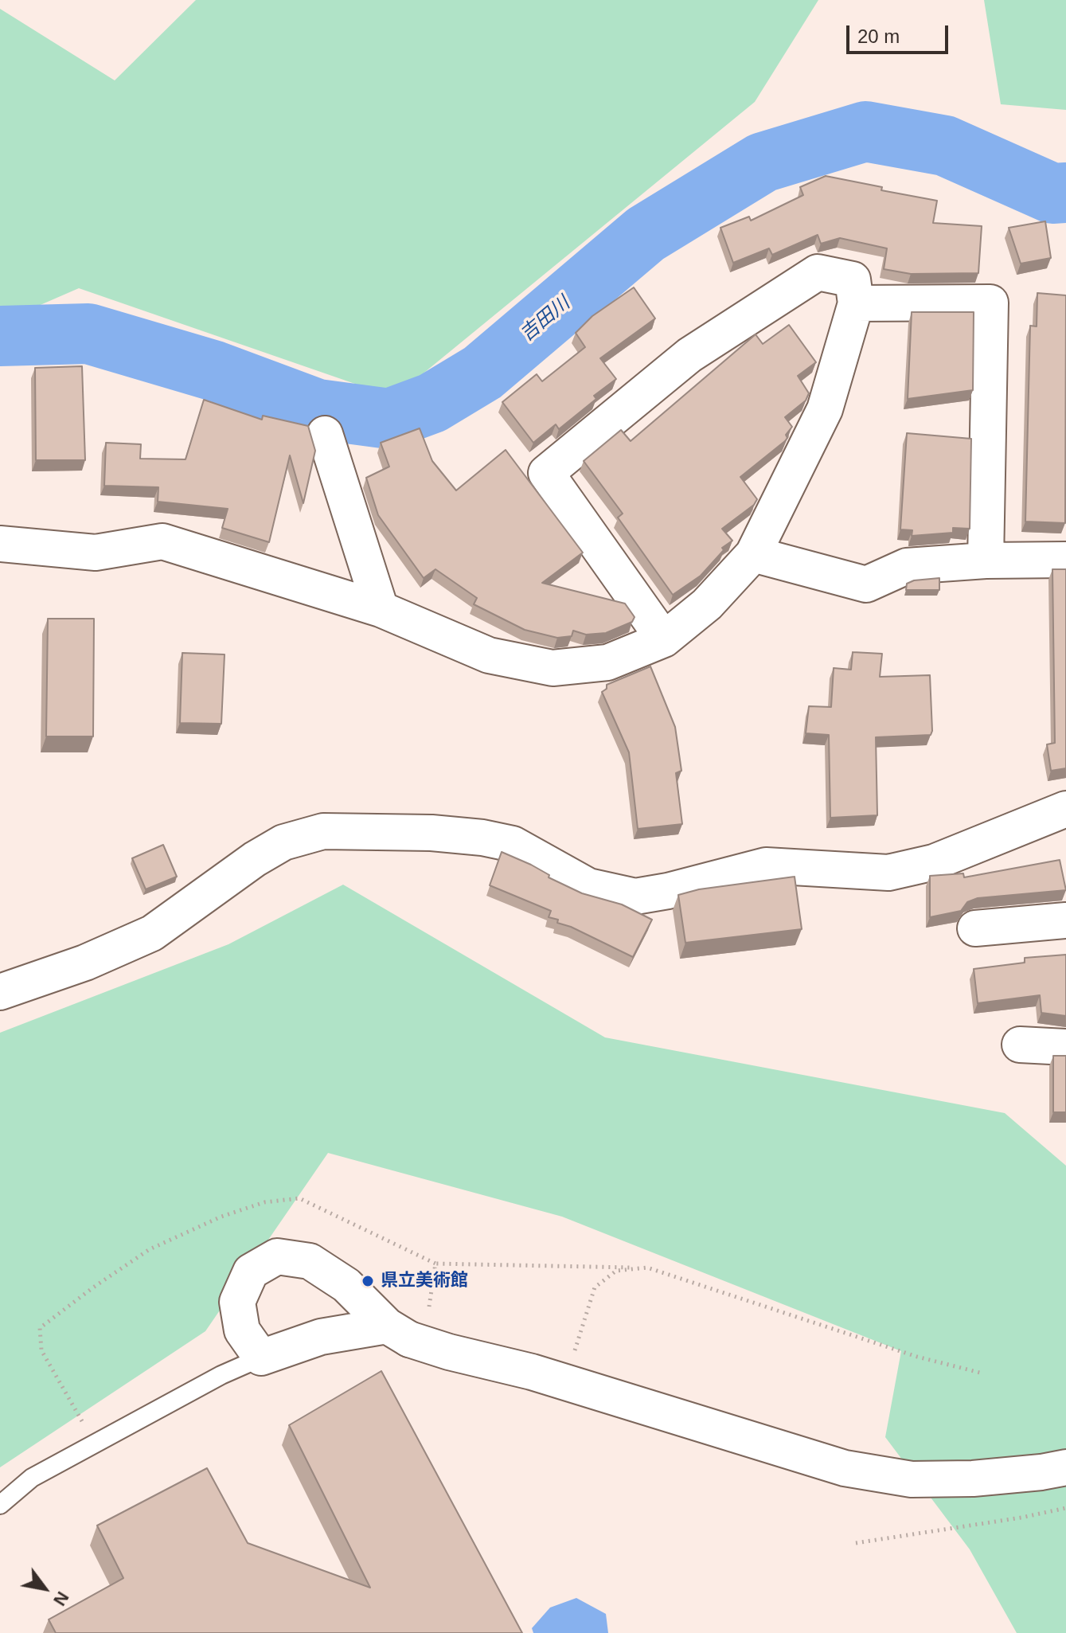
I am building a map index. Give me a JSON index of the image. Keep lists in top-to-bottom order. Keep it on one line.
{"water":["吉田川"],"places":["県立美術館"],"scale_bar":"20 m","north":"bottom right"}
